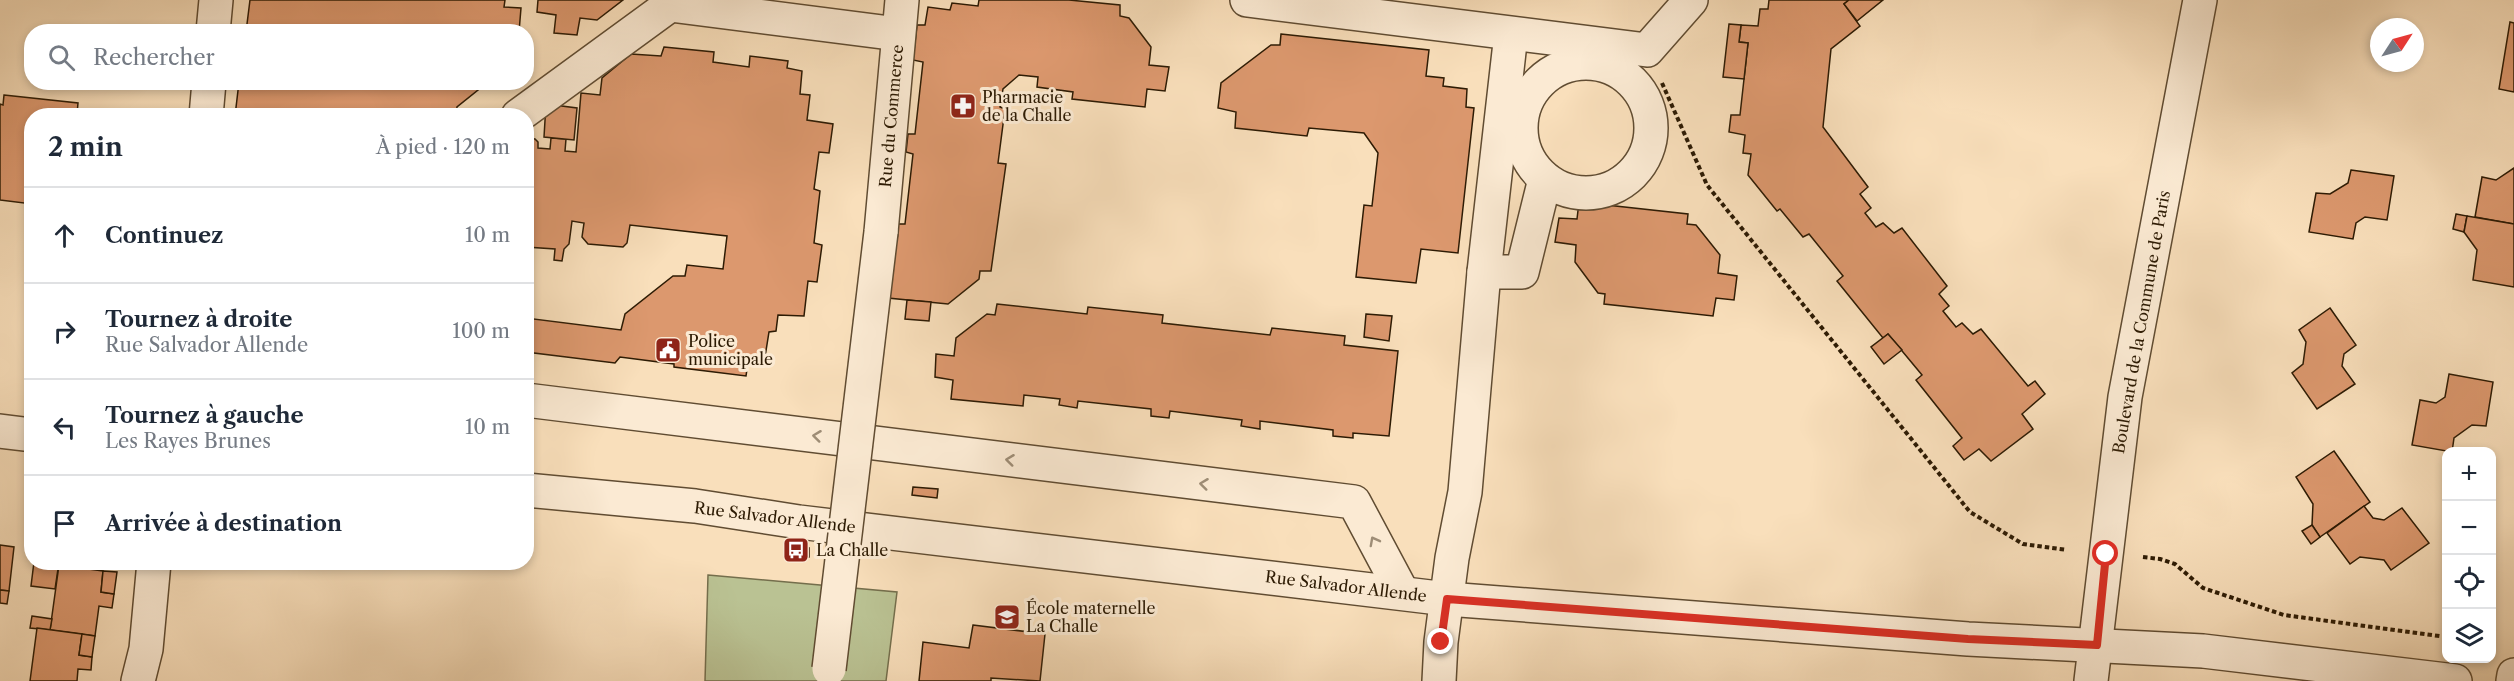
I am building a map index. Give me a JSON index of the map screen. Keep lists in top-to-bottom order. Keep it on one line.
{"streets":{"street":["Rue du Commerce","Boulevard de la Commune de Paris","Rue Salvador Allende"]},"crossings":[["Boulevard de la Commune de Paris","Rue Salvador Allende"]],"places":{"pharmacy":["Pharmacie de la Challe"],"public building":["Police municipale"],"bus stop":["La Challe"],"school or university":["École maternelle La Challe"]},"north":"top right","page":{"search":"Rechercher","heading":["2 min","À pied · 120 m"],"list":[["Continuez","10 m"],["Tournez à droite","Rue Salvador Allende","100 m"],["Tournez à gauche","Les Rayes Brunes","10 m"],"Arrivée à destination"],"map_buttons":["+","−"]}}
